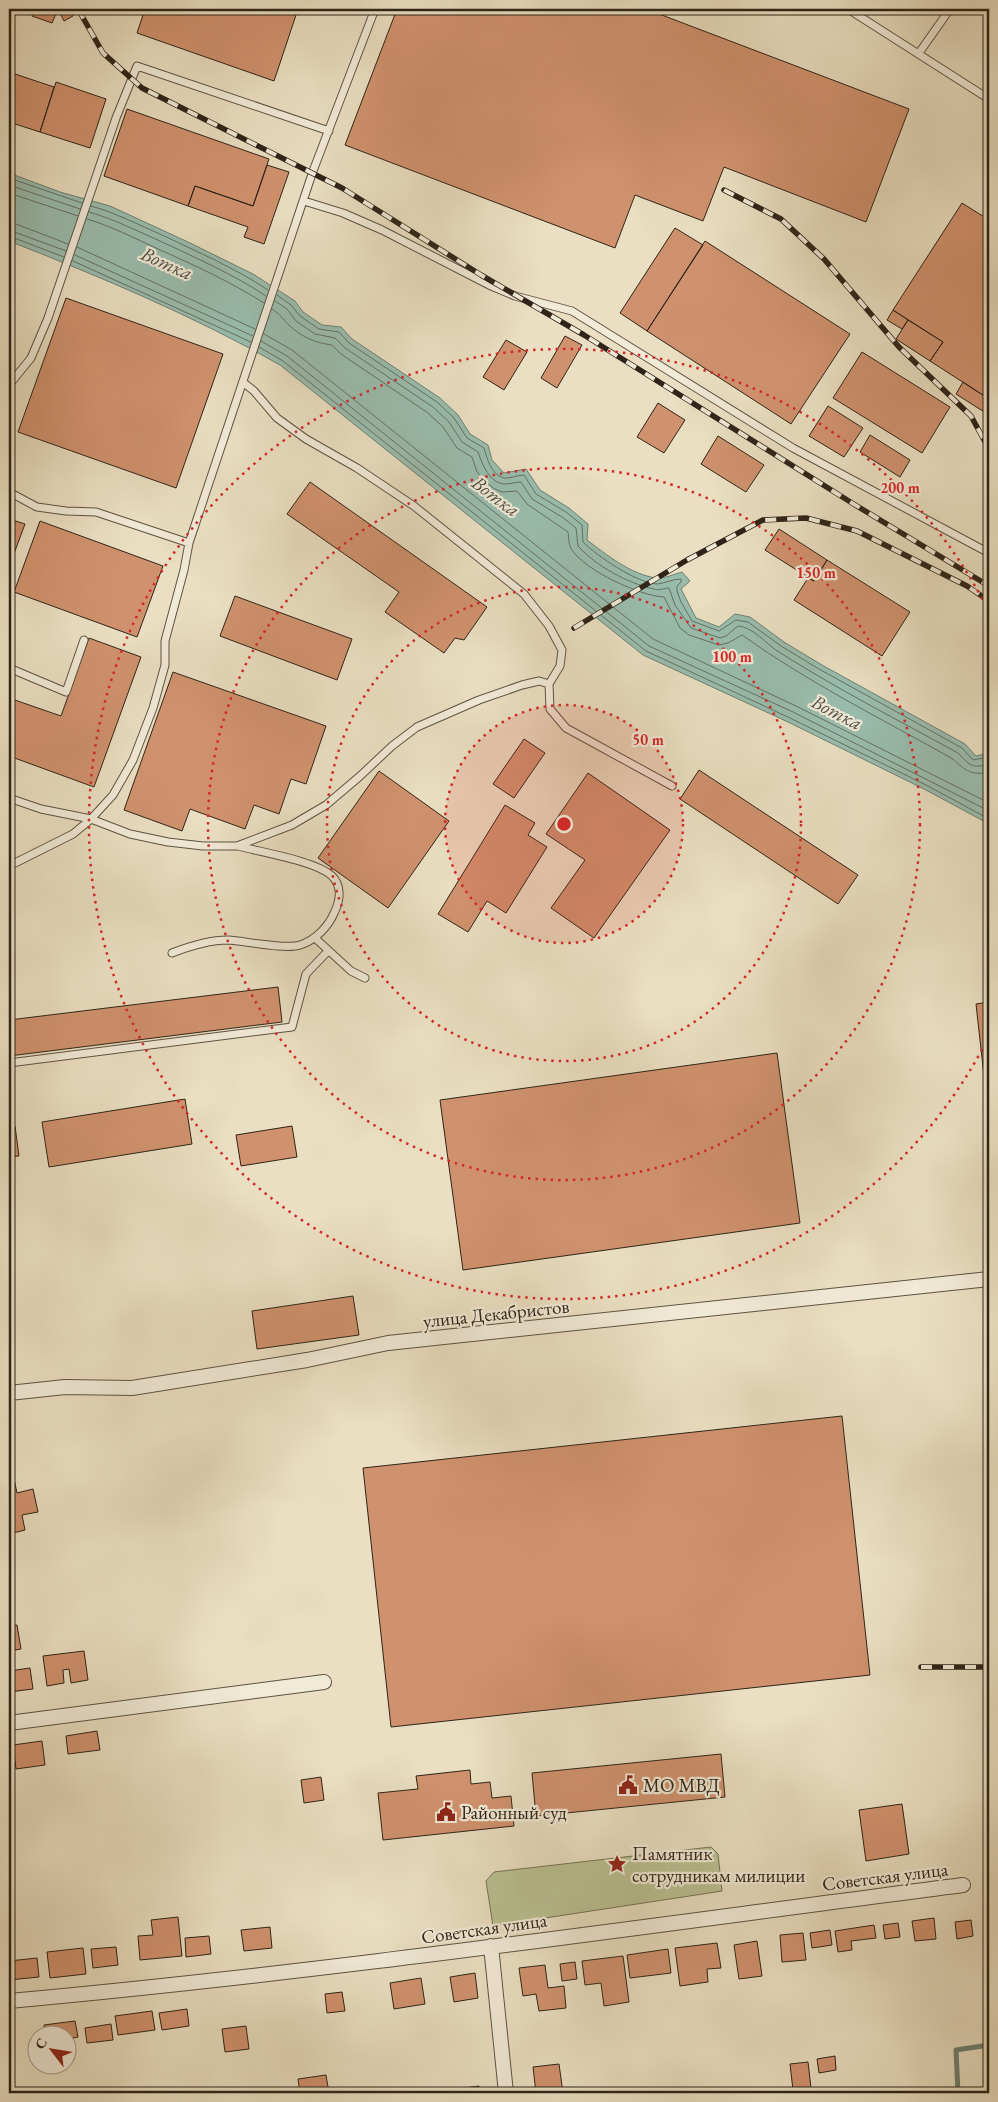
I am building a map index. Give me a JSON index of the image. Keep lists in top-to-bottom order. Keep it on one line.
{"streets":{"street":["улица Декабристов","Советская улица"]},"water":["Вотка"],"places":{"public building":["МО МВД","Районный суд"],"place":["Памятник сотрудникам милиции"]},"north":"top left","rings":["200 m","150 m","100 m","50 m"]}
